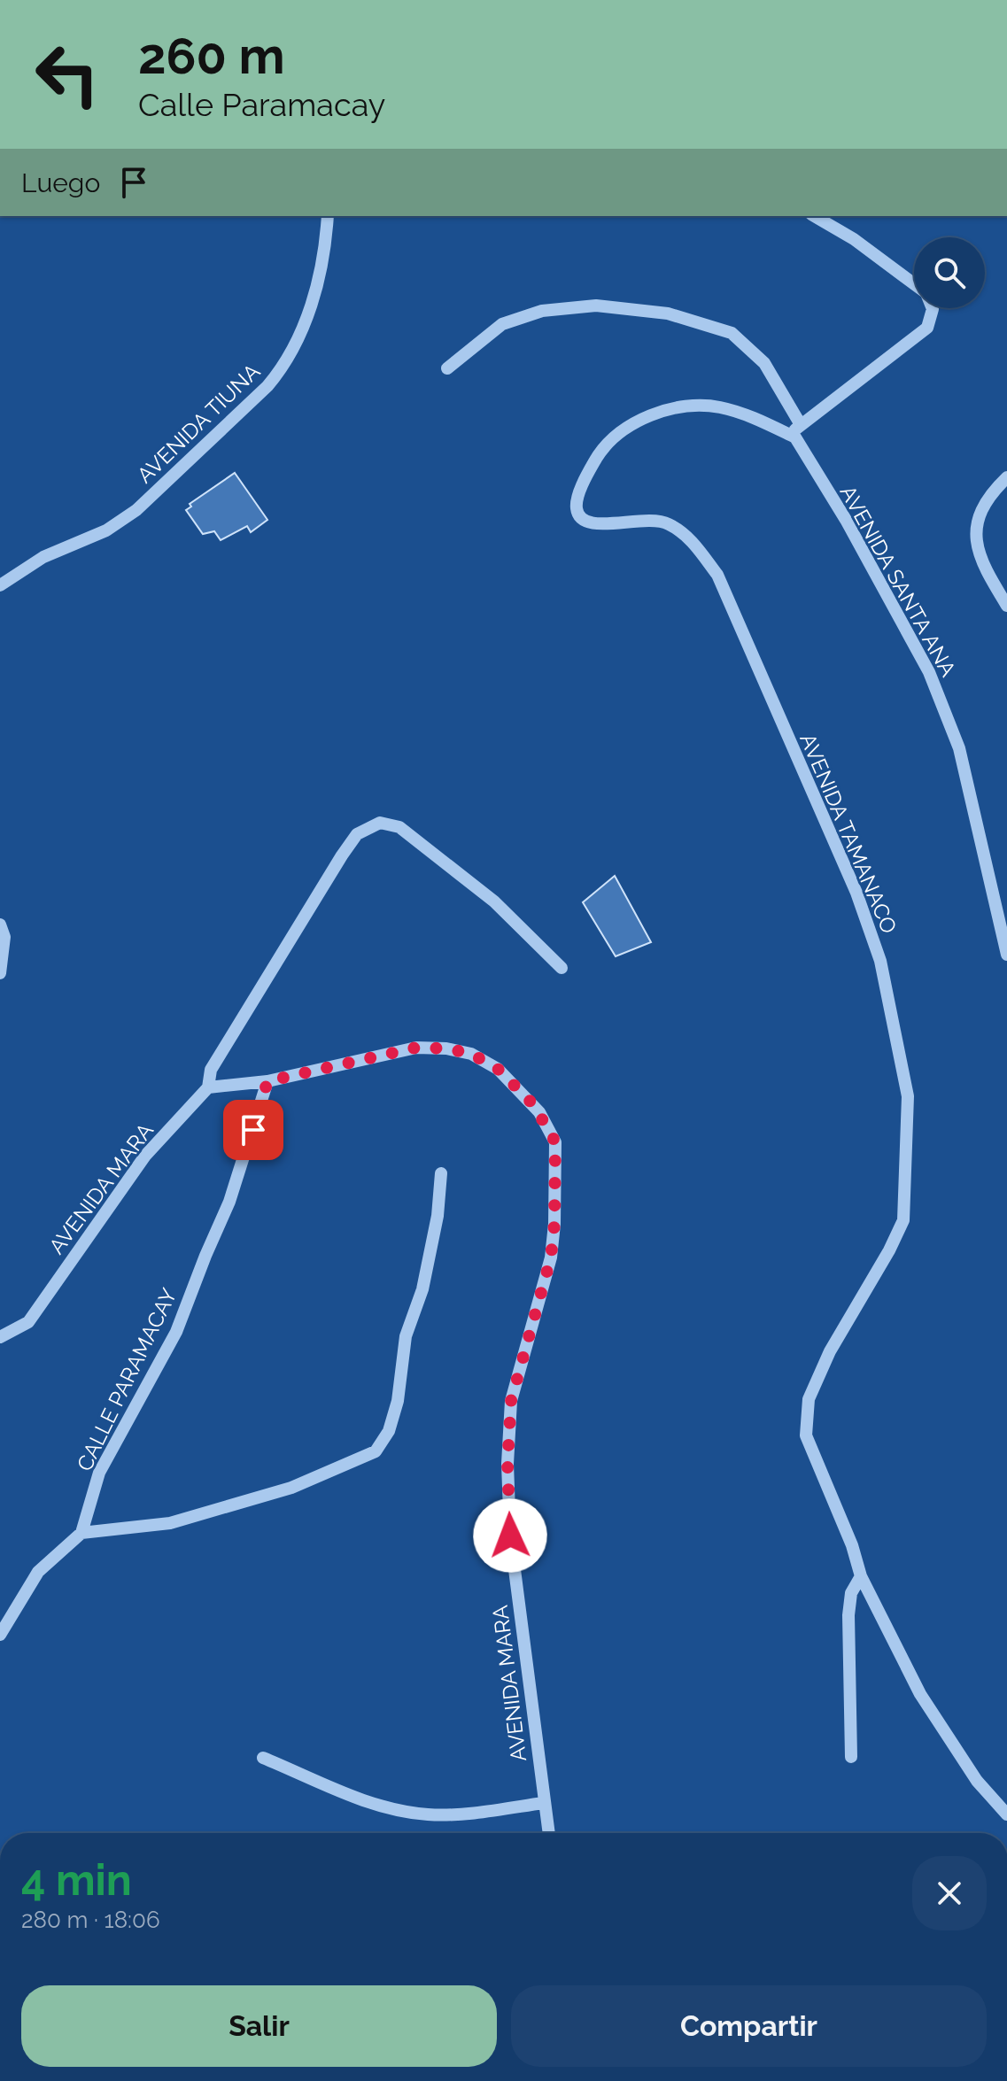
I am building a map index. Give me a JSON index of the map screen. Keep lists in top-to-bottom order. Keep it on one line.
{"streets":{"street":["AVENIDA TIUNA","AVENIDA SANTA ANA","AVENIDA TAMANACO","AVENIDA MARA","CALLE PARAMACAY"]},"crossings":[["AVENIDA SANTA ANA","AVENIDA TAMANACO"],["AVENIDA MARA","CALLE PARAMACAY"]],"page":{"turn":["260 m","Calle Paramacay"],"then":"Luego","heading":["4 min","280 m · 18:06"],"buttons":["Salir","Compartir"]}}
